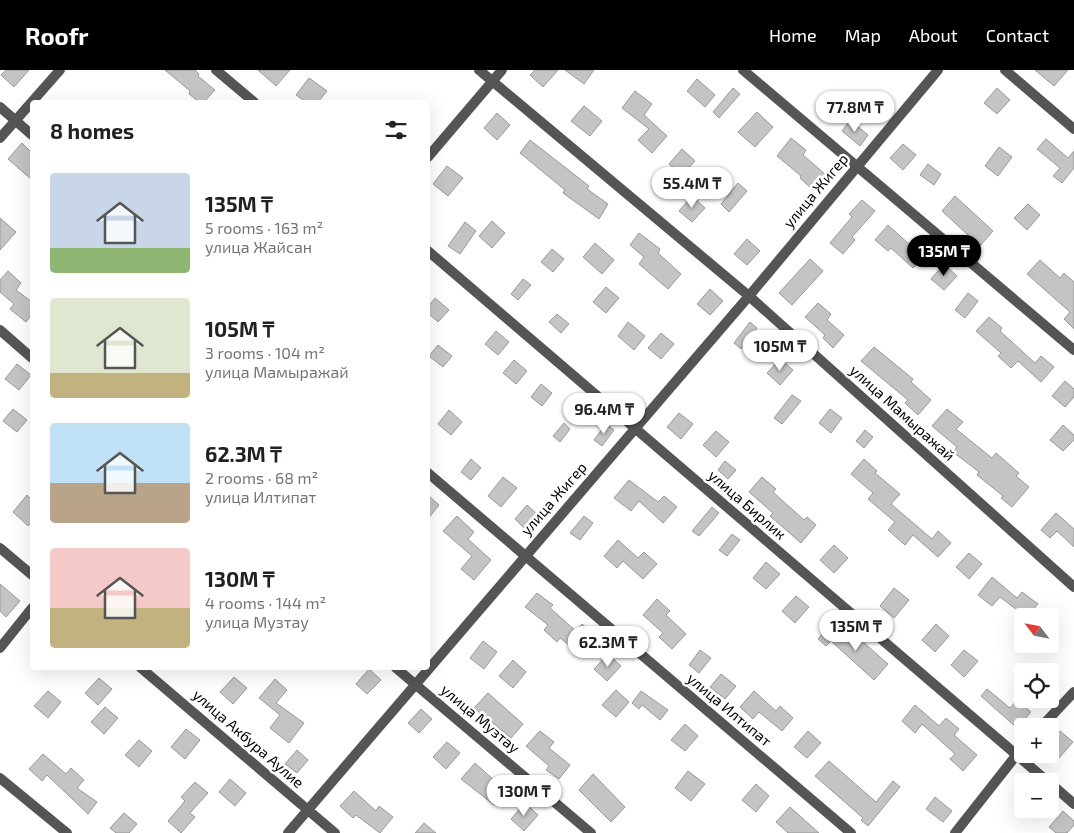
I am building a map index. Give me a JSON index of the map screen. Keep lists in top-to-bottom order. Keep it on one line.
{"streets":{"street":["улица Жигер","улица Мамыражай","улица Бирлик","улица Илтипат","улица Музтау","улица Акбура Аулие"]},"crossings":[["улица Жигер","улица Мамыражай"],["улица Жигер","улица Бирлик"],["улица Жигер","улица Илтипат"],["улица Жигер","улица Музтау"],["улица Жигер","улица Акбура Аулие"]],"north":"top left","page":{"header":"Roofr","nav":["Home","Map","About","Contact"],"price":["77.8M ₸","55.4M ₸","135M ₸","105M ₸","96.4M ₸","135M ₸","62.3M ₸","130M ₸"],"heading":"8 homes","list":[{"name":"135M ₸","note":"5 rooms · 163 m² · улица Жайсан"},{"name":"105M ₸","note":"3 rooms · 104 m² · улица Мамыражай"},{"name":"62.3M ₸","note":"2 rooms · 68 m² · улица Илтипат"},{"name":"130M ₸","note":"4 rooms · 144 m² · улица Музтау"}],"map_buttons":["+","−"]}}
